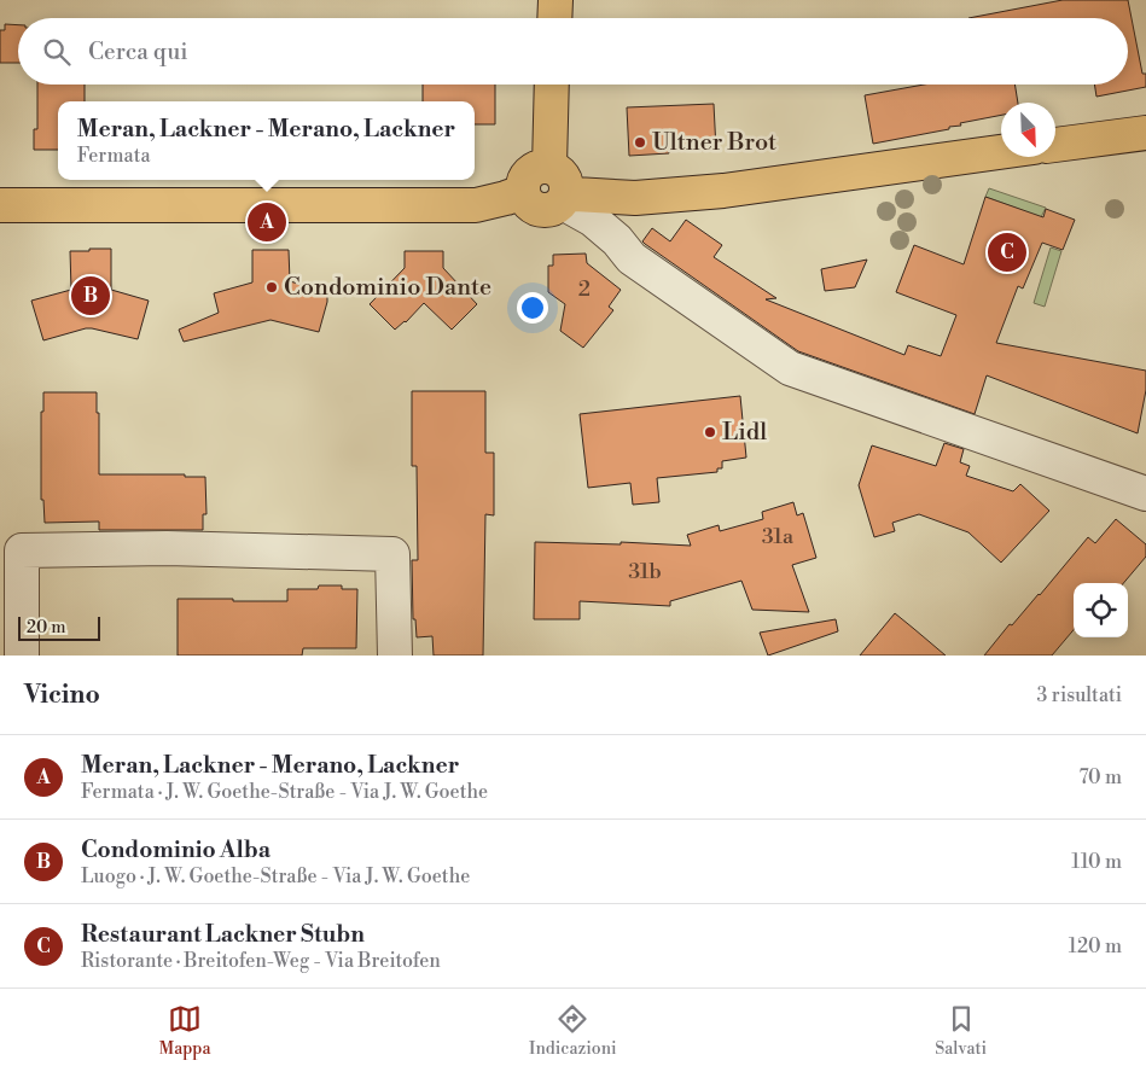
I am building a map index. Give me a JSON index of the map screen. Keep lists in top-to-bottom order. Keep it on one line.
{"places":["Ultner Brot","Condominio Dante","Lidl"],"house_numbers":["2","31a","31b"],"scale_bar":"20 m","north":"bottom right","page":{"search":"Cerca qui","popup":["Meran, Lackner - Merano, Lackner","Fermata"],"pins":["A","C","B"],"scale":"20 m","heading":["Vicino","3 risultati"],"list":[{"mark":"A","name":"Meran, Lackner - Merano, Lackner","note":"Fermata · J. W. Goethe-Straße - Via J. W. Goethe","value":"70 m"},{"mark":"B","name":"Condominio Alba","note":"Luogo · J. W. Goethe-Straße - Via J. W. Goethe","value":"110 m"},{"mark":"C","name":"Restaurant Lackner Stubn","note":"Ristorante · Breitofen-Weg - Via Breitofen","value":"120 m"}],"nav":["Mappa","Indicazioni","Salvati"]}}
